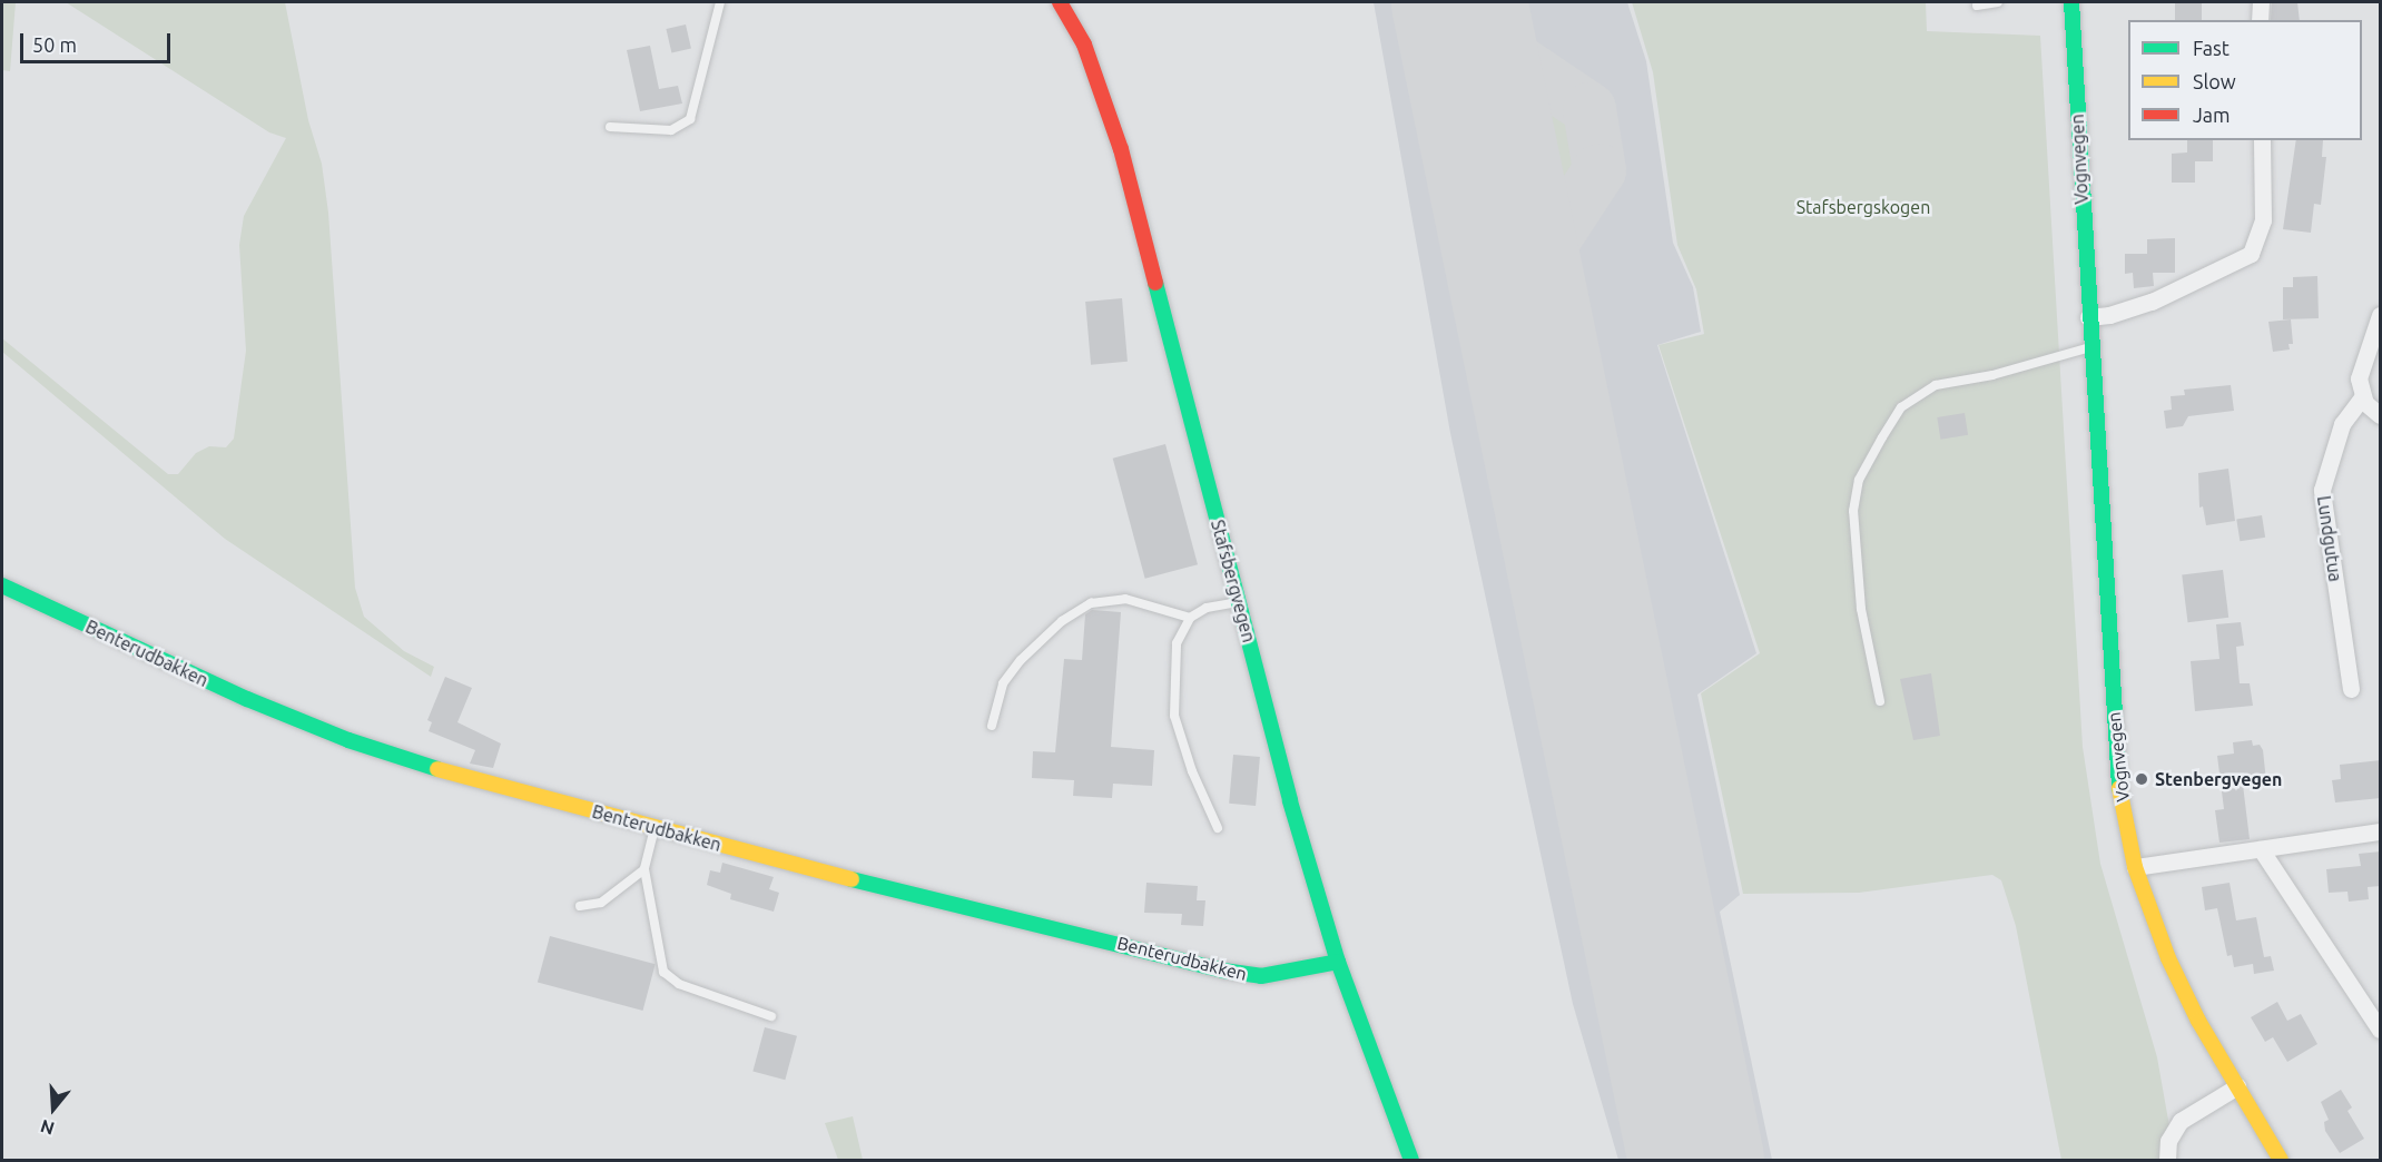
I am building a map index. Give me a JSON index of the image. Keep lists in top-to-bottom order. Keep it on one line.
{"streets":{"main road":["Vognvegen","Stafsbergvegen","Benterudbakken"],"street":["Lundgutua"]},"crossings":[["Stafsbergvegen","Benterudbakken"]],"parks":["Stafsbergskogen"],"places":["Stenbergvegen"],"legend":["Fast","Slow","Jam"],"scale_bar":"50 m","north":"bottom"}
